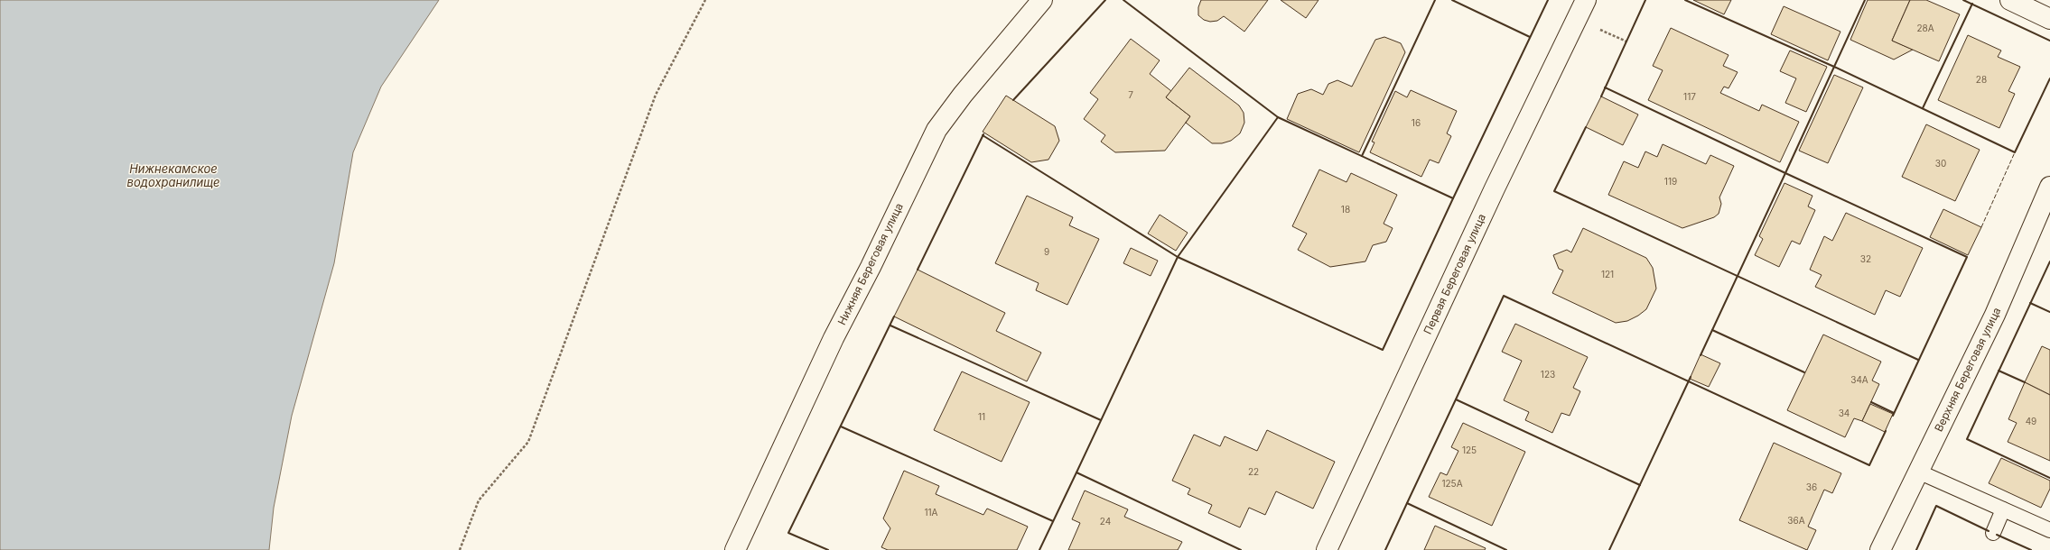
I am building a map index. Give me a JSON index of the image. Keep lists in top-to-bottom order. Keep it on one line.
{"streets":{"street":["Нижняя Береговая улица","Первая Береговая улица","Верхняя Береговая улица"]},"water":["Нижнекамское водохранилище"],"house_numbers":["28А","28","7","117","16","30","119","18","9","32","121","123","34А","34","11","49","125","22","125А","36","11А","36А","24"]}
